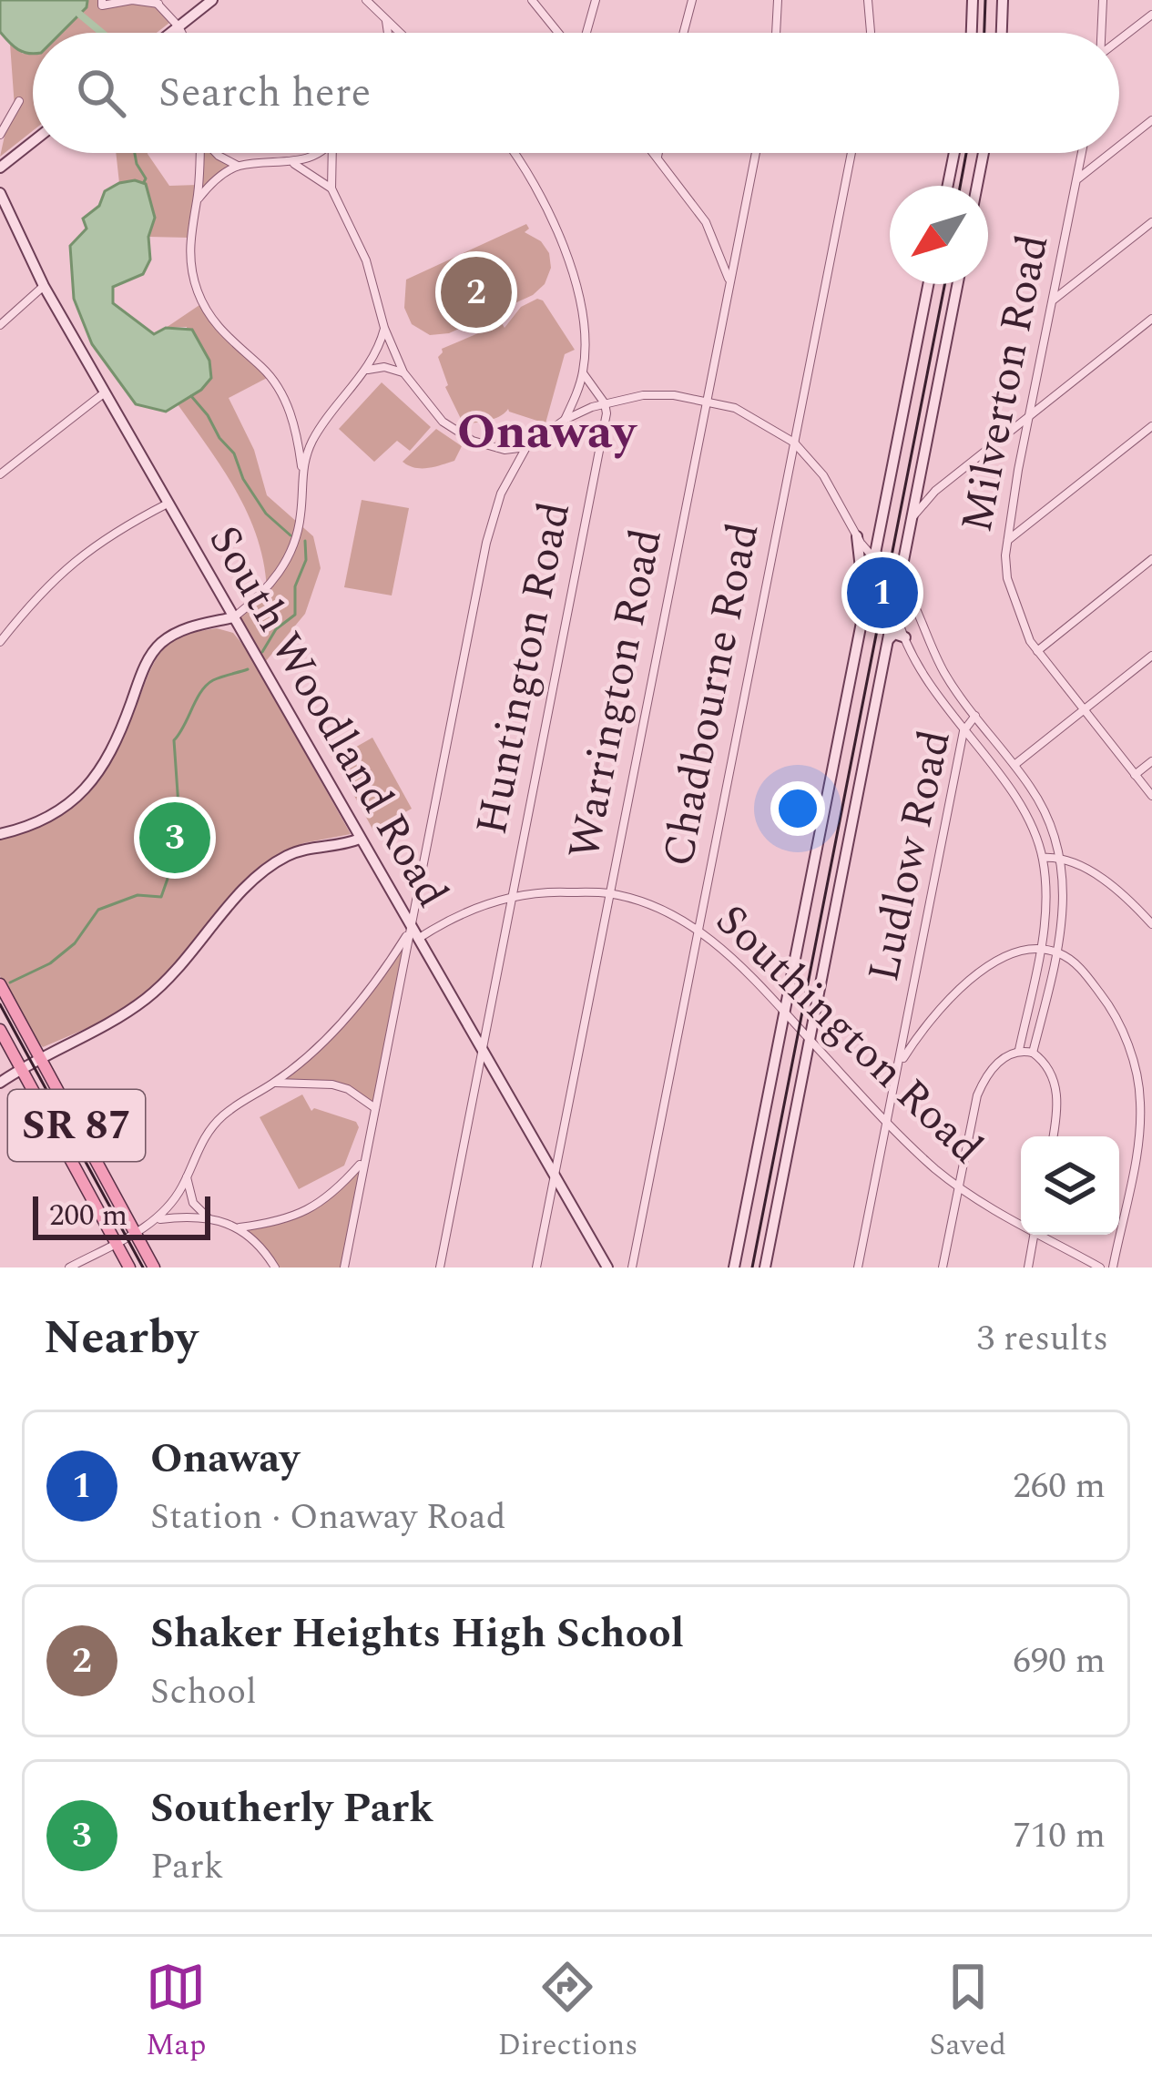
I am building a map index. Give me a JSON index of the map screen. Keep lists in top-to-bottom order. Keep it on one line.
{"streets":{"main road":["South Woodland Road","SR 87"],"street":["Milverton Road","Huntington Road","Warrington Road","Chadbourne Road","Ludlow Road","Southington Road"]},"crossings":[["Huntington Road","South Woodland Road"],["Huntington Road","Southington Road"],["Warrington Road","South Woodland Road"],["Warrington Road","Southington Road"],["Chadbourne Road","Southington Road"],["South Woodland Road","Southington Road"],["Ludlow Road","Southington Road"]],"districts":["Onaway"],"scale_bar":"200 m","north":"bottom left","page":{"search":"Search here","pins":["2","1","3"],"scale":"200 m","heading":["Nearby","3 results"],"list":[{"mark":"1","name":"Onaway","note":"Station · Onaway Road","value":"260 m"},{"mark":"2","name":"Shaker Heights High School","note":"School","value":"690 m"},{"mark":"3","name":"Southerly Park","note":"Park","value":"710 m"}],"nav":["Map","Directions","Saved"]}}
